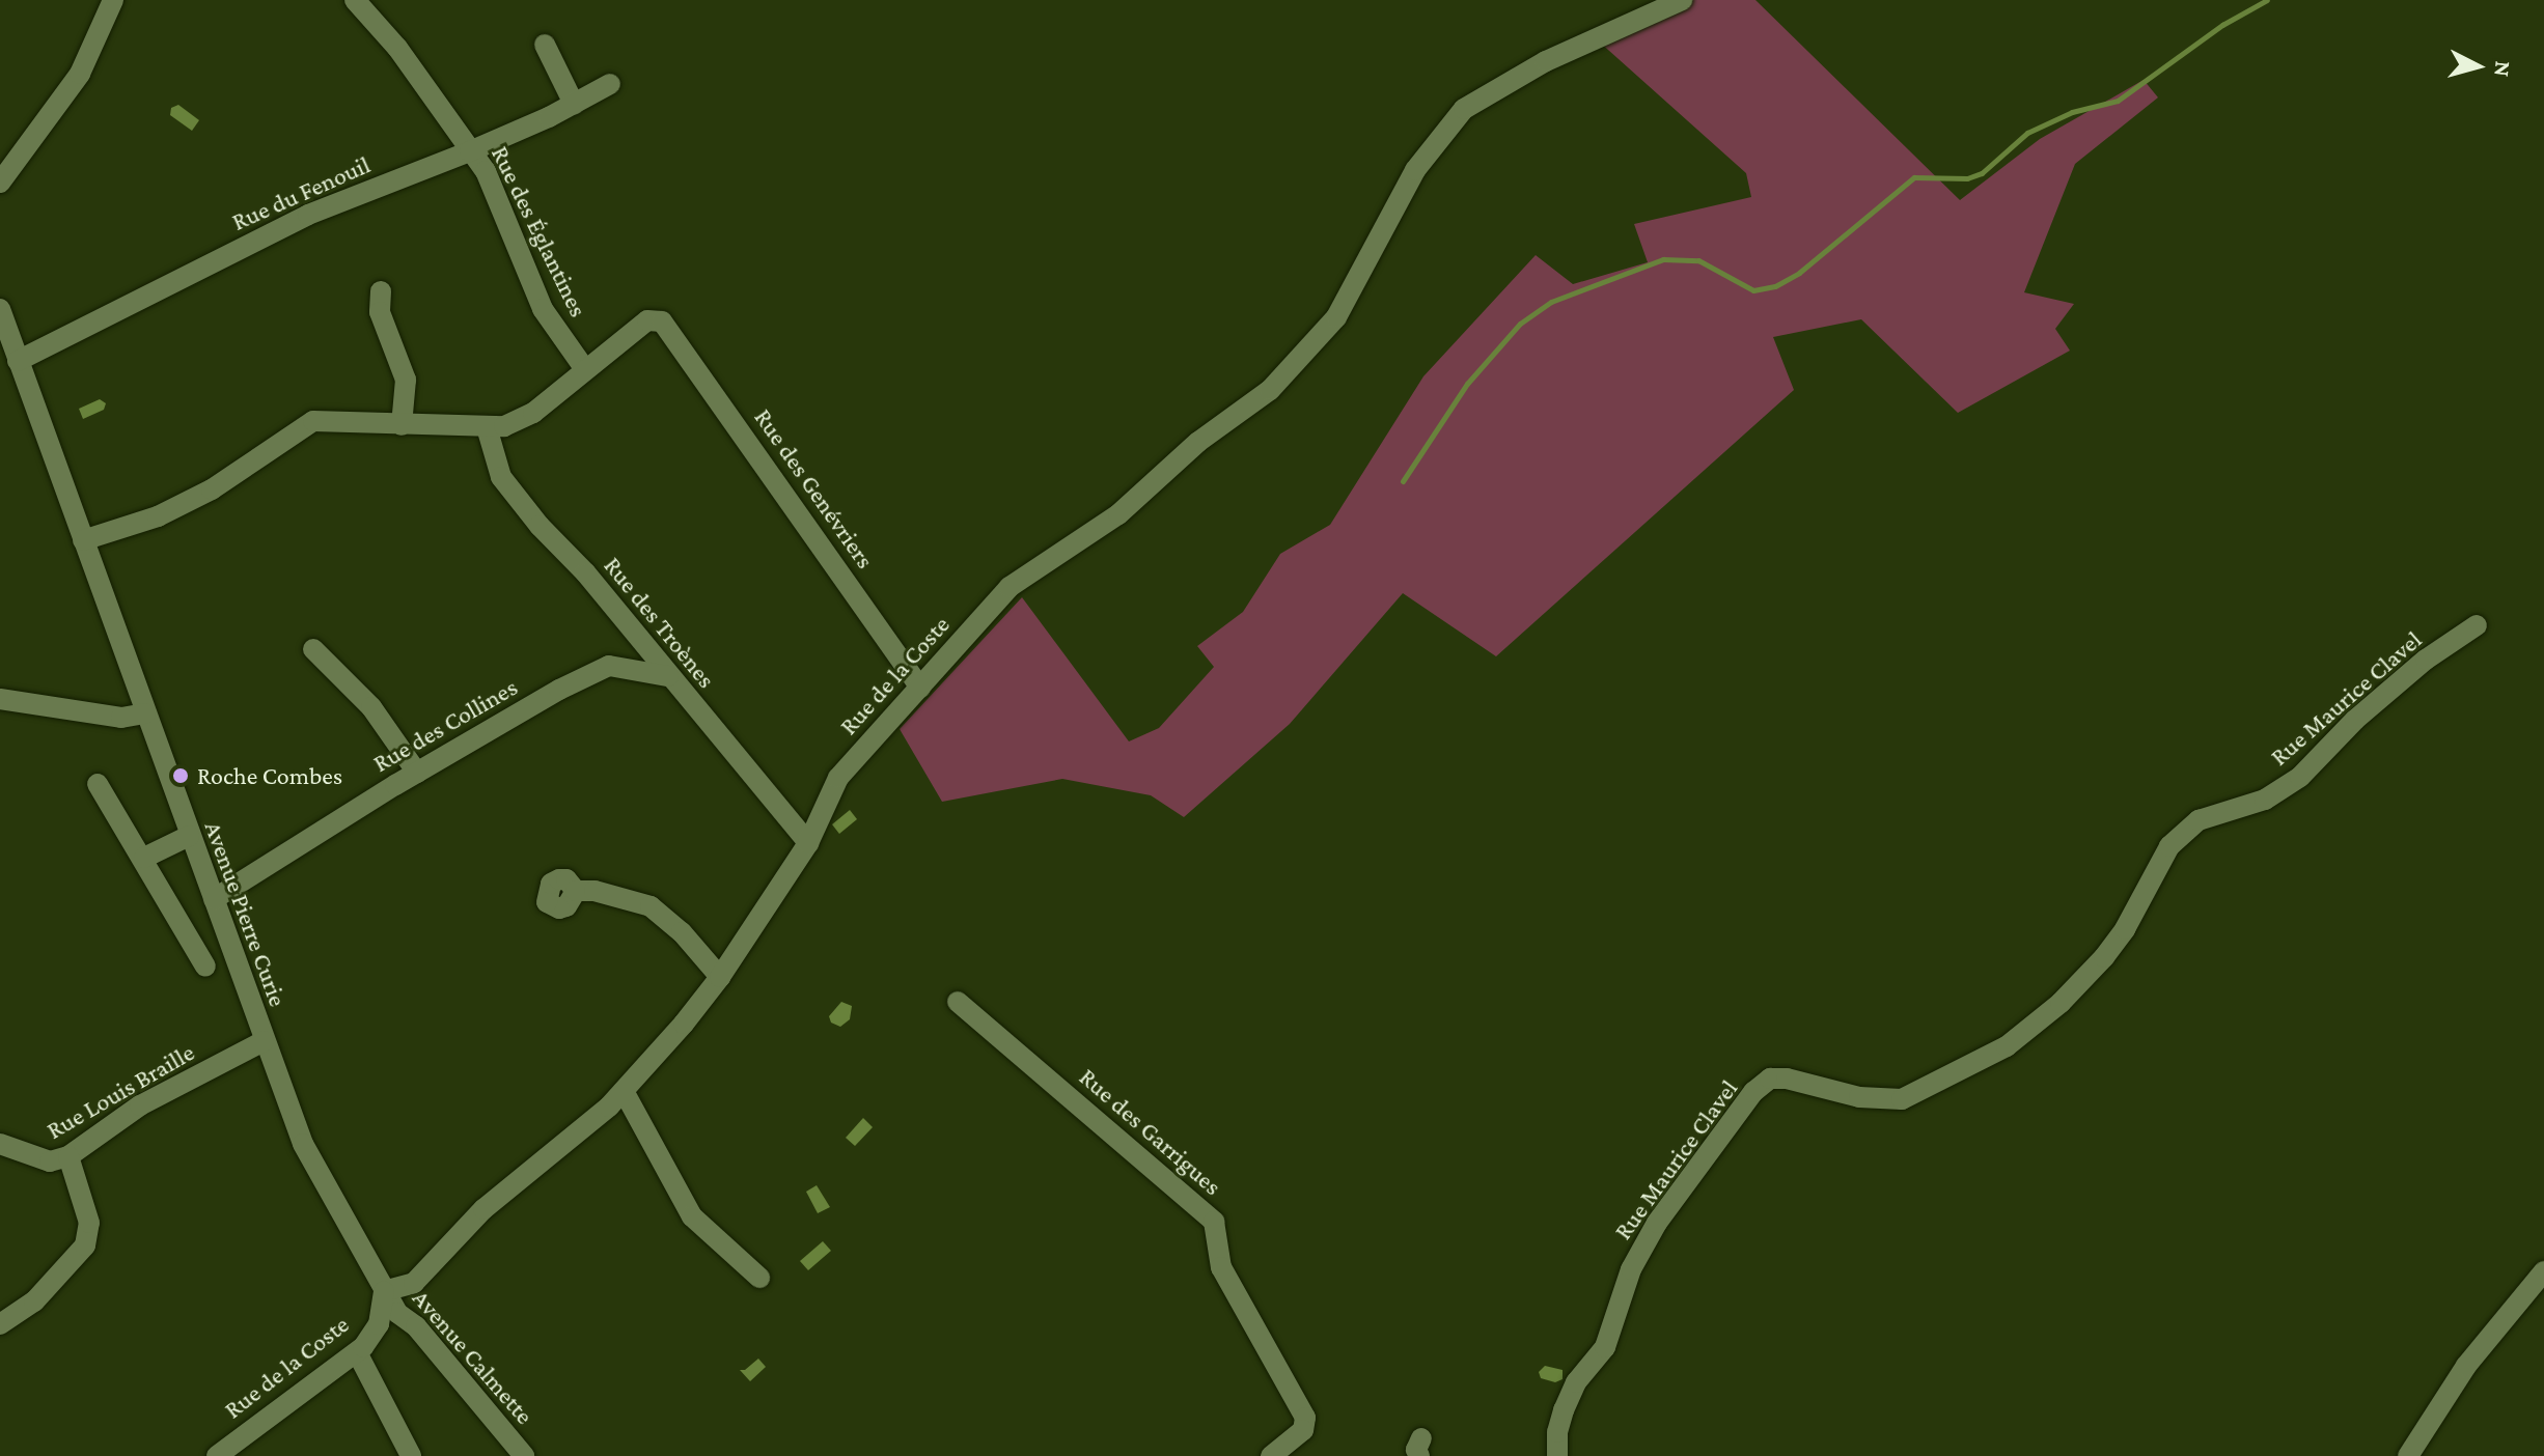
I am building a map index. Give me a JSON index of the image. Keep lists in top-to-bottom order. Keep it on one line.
{"streets":{"street":["Rue du Fenouil","Rue des Églantines","Rue des Genévriers","Rue des Troènes","Rue de la Coste","Rue Maurice Clavel","Rue des Collines","Avenue Pierre Curie","Rue Louis Braille","Rue des Garrigues","Avenue Calmette"]},"crossings":[["Rue du Fenouil","Rue des Églantines"],["Rue du Fenouil","Avenue Pierre Curie"],["Rue des Églantines","Rue des Genévriers"],["Rue des Genévriers","Rue de la Coste"],["Rue des Troènes","Rue de la Coste"],["Rue des Troènes","Rue des Collines"],["Rue de la Coste","Avenue Pierre Curie"],["Rue de la Coste","Avenue Calmette"],["Rue des Collines","Avenue Pierre Curie"],["Avenue Pierre Curie","Rue Louis Braille"],["Avenue Pierre Curie","Avenue Calmette"]],"places":["Roche Combes"],"north":"right"}
